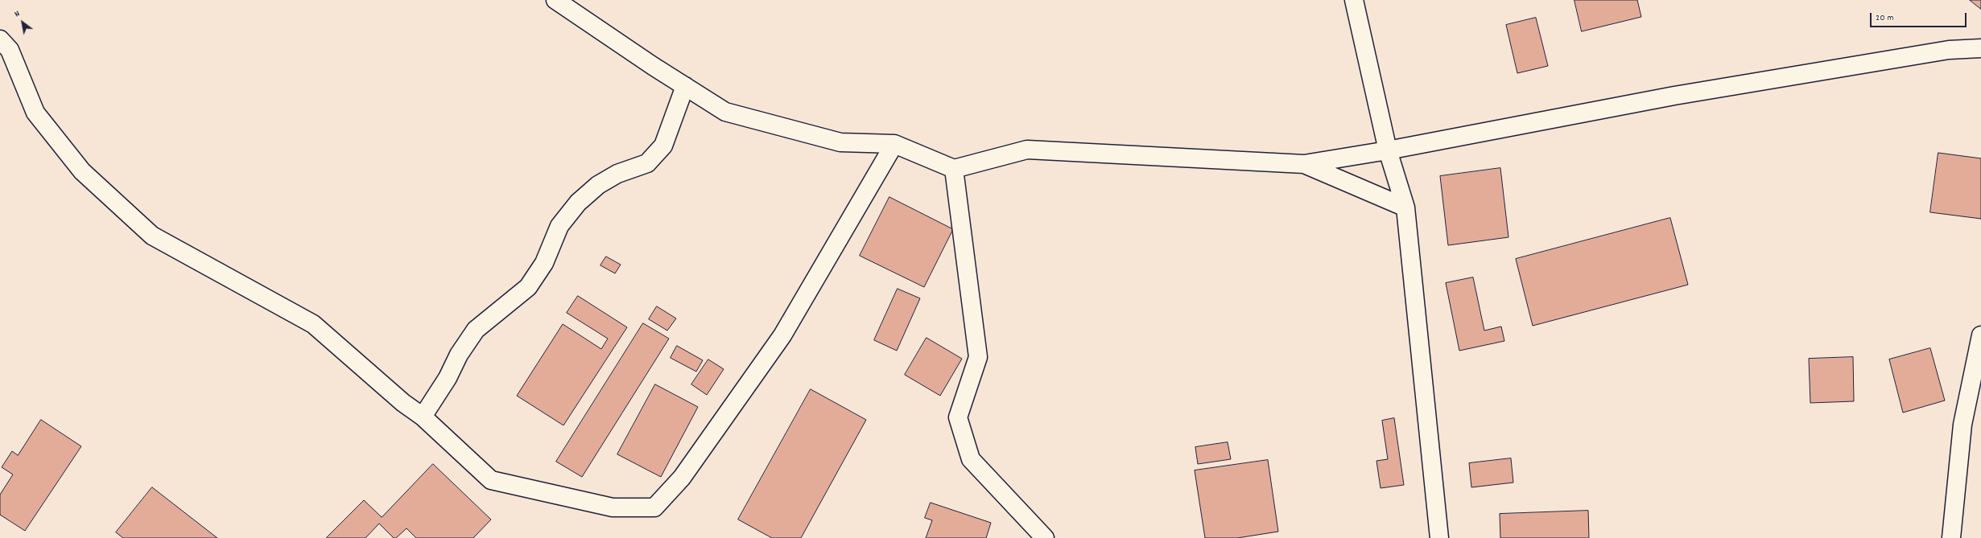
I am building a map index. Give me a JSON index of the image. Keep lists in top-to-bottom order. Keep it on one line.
{"scale_bar":"20 m","north":"top left"}
